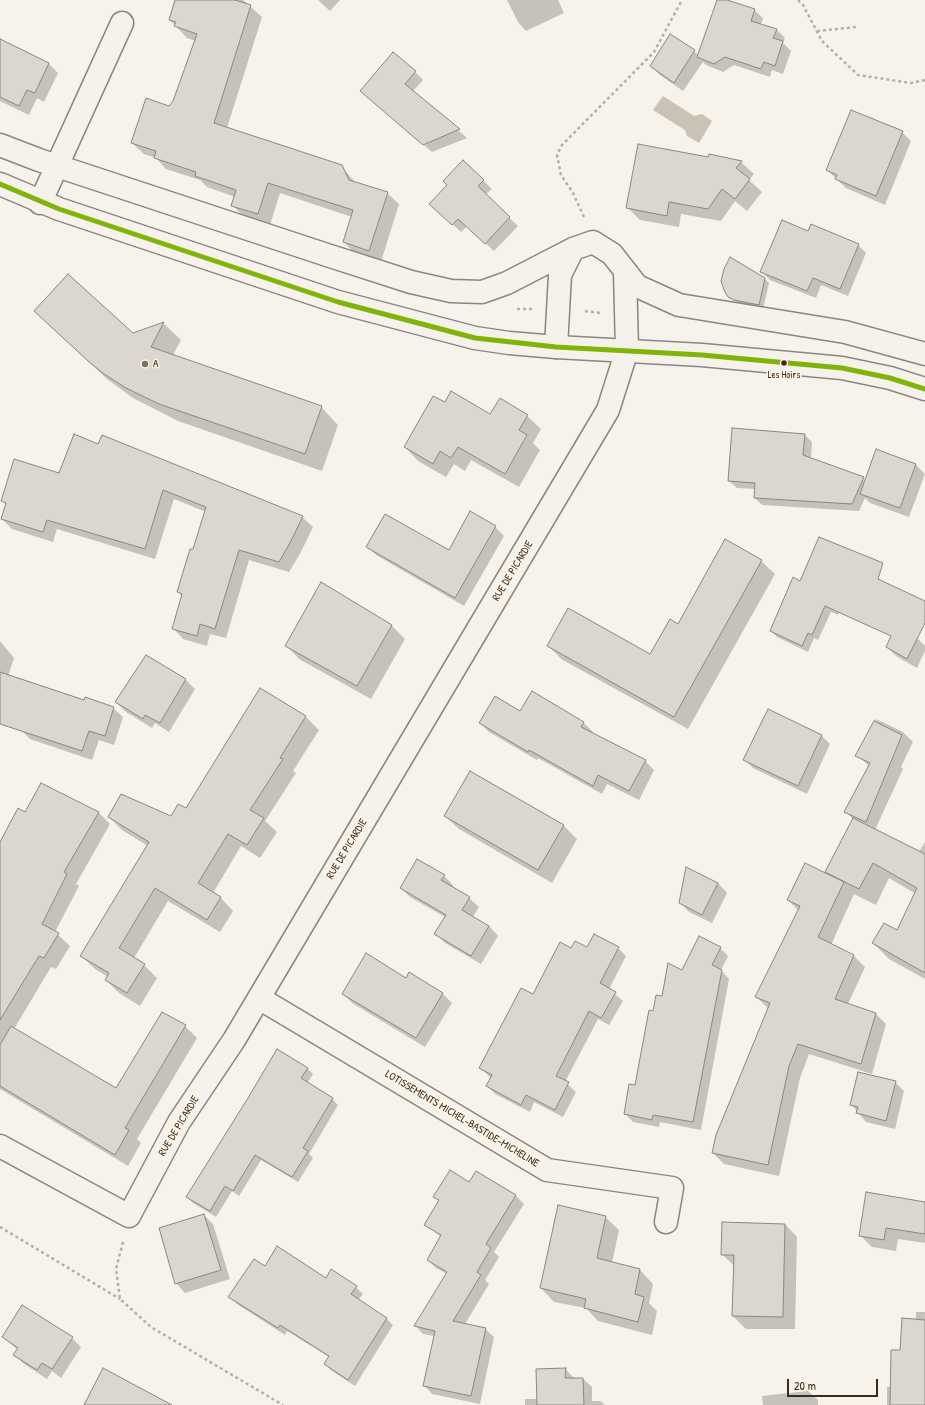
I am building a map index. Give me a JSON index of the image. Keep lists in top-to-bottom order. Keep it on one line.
{"streets":{"street":["RUE DE PICARDIE","LOTISSEMENTS MICHEL-BASTIDE-MICHELINE"]},"crossings":[["RUE DE PICARDIE","LOTISSEMENTS MICHEL-BASTIDE-MICHELINE"]],"places":["Les Hoirs","A"],"scale_bar":"20 m"}
